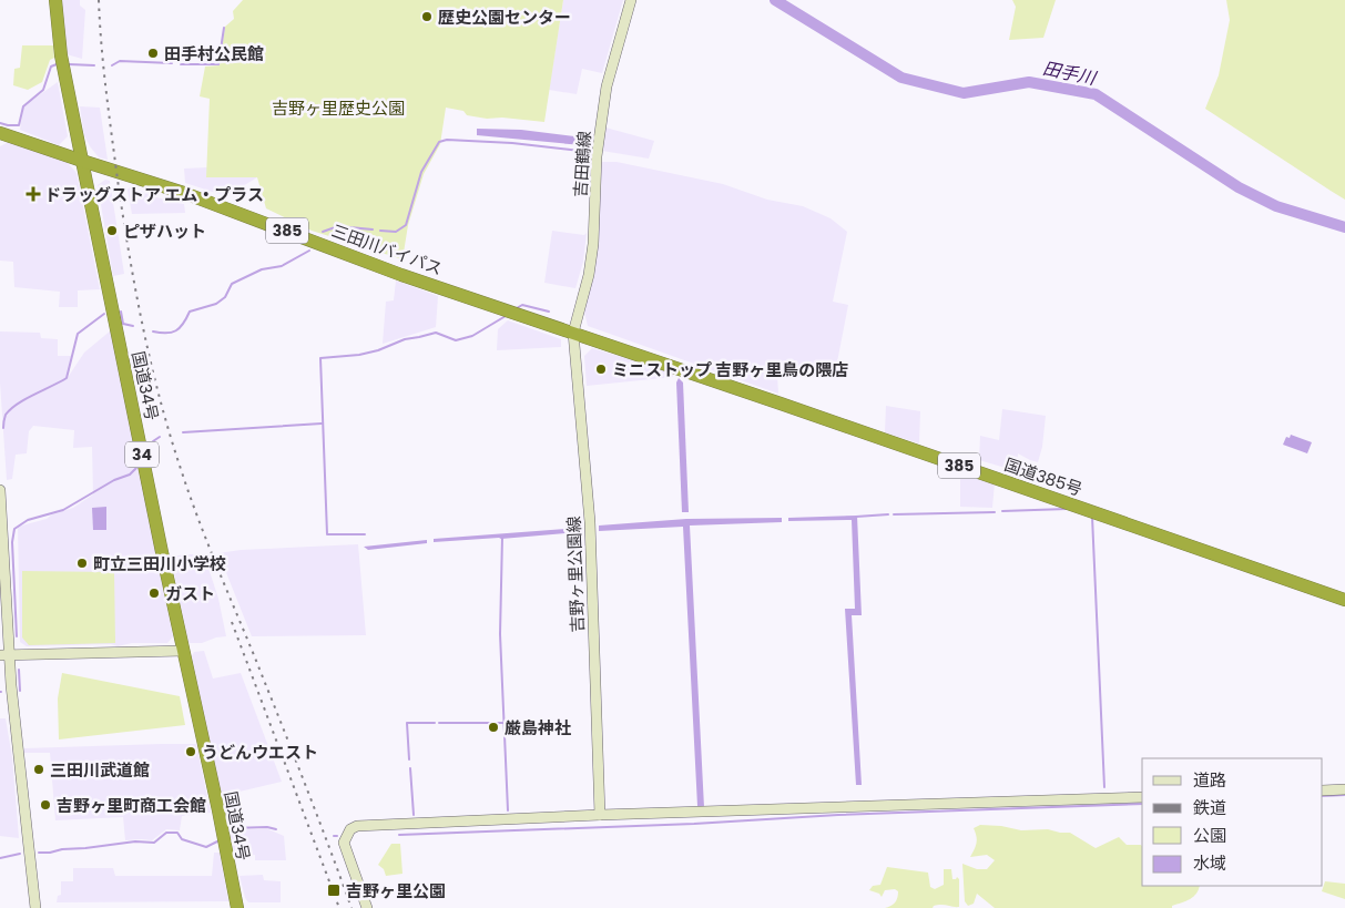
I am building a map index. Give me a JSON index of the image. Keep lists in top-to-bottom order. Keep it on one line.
{"streets":{"highway":["385","三田川バイパス","国道34号","34","国道385号"],"street":["吉田鶴線","吉野ヶ里公園線"]},"crossings":[["吉田鶴線","三田川バイパス"],["吉田鶴線","国道385号"],["吉田鶴線","吉野ヶ里公園線"],["三田川バイパス","国道34号"],["三田川バイパス","国道385号"],["三田川バイパス","吉野ヶ里公園線"],["国道385号","吉野ヶ里公園線"]],"water":["田手川"],"parks":["吉野ヶ里歴史公園"],"places":{"other":["歴史公園センター","田手村公民館","ピザハット","ミニストップ 吉野ヶ里鳥の隈店","町立三田川小学校","ガスト","厳島神社","うどんウエスト","三田川武道館","吉野ヶ里町商工会館"],"health":["ドラッグストア エム・プラス"],"transit":["吉野ヶ里公園"]},"legend":["道路","鉄道","公園","水域"]}
